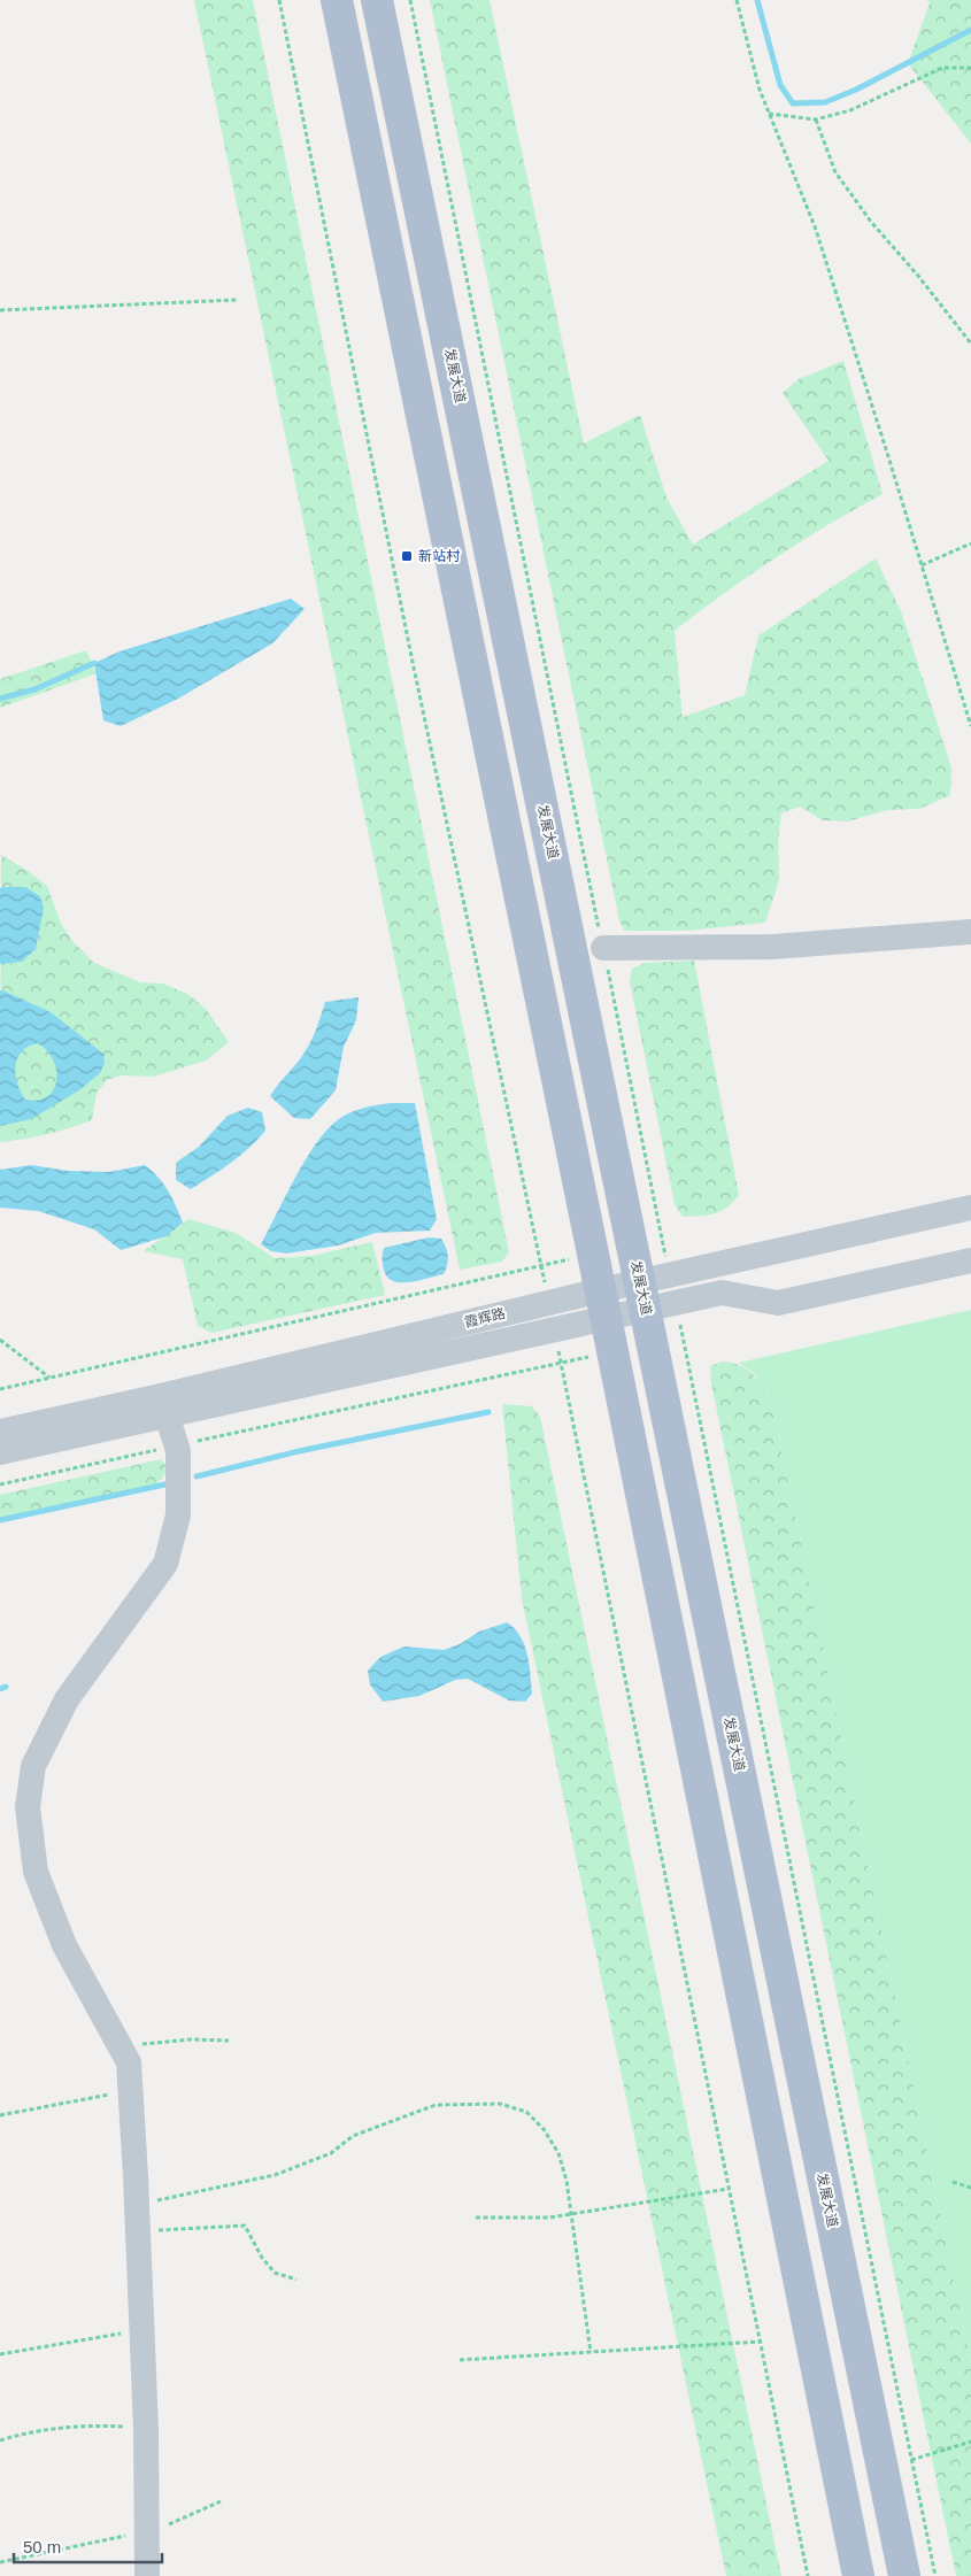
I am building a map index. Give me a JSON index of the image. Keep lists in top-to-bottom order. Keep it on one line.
{"streets":{"main road":["发展大道"],"street":["霞辉路"]},"crossings":[["发展大道","霞辉路"]],"places":{"transit":["新站村"]},"scale_bar":"50 m"}
